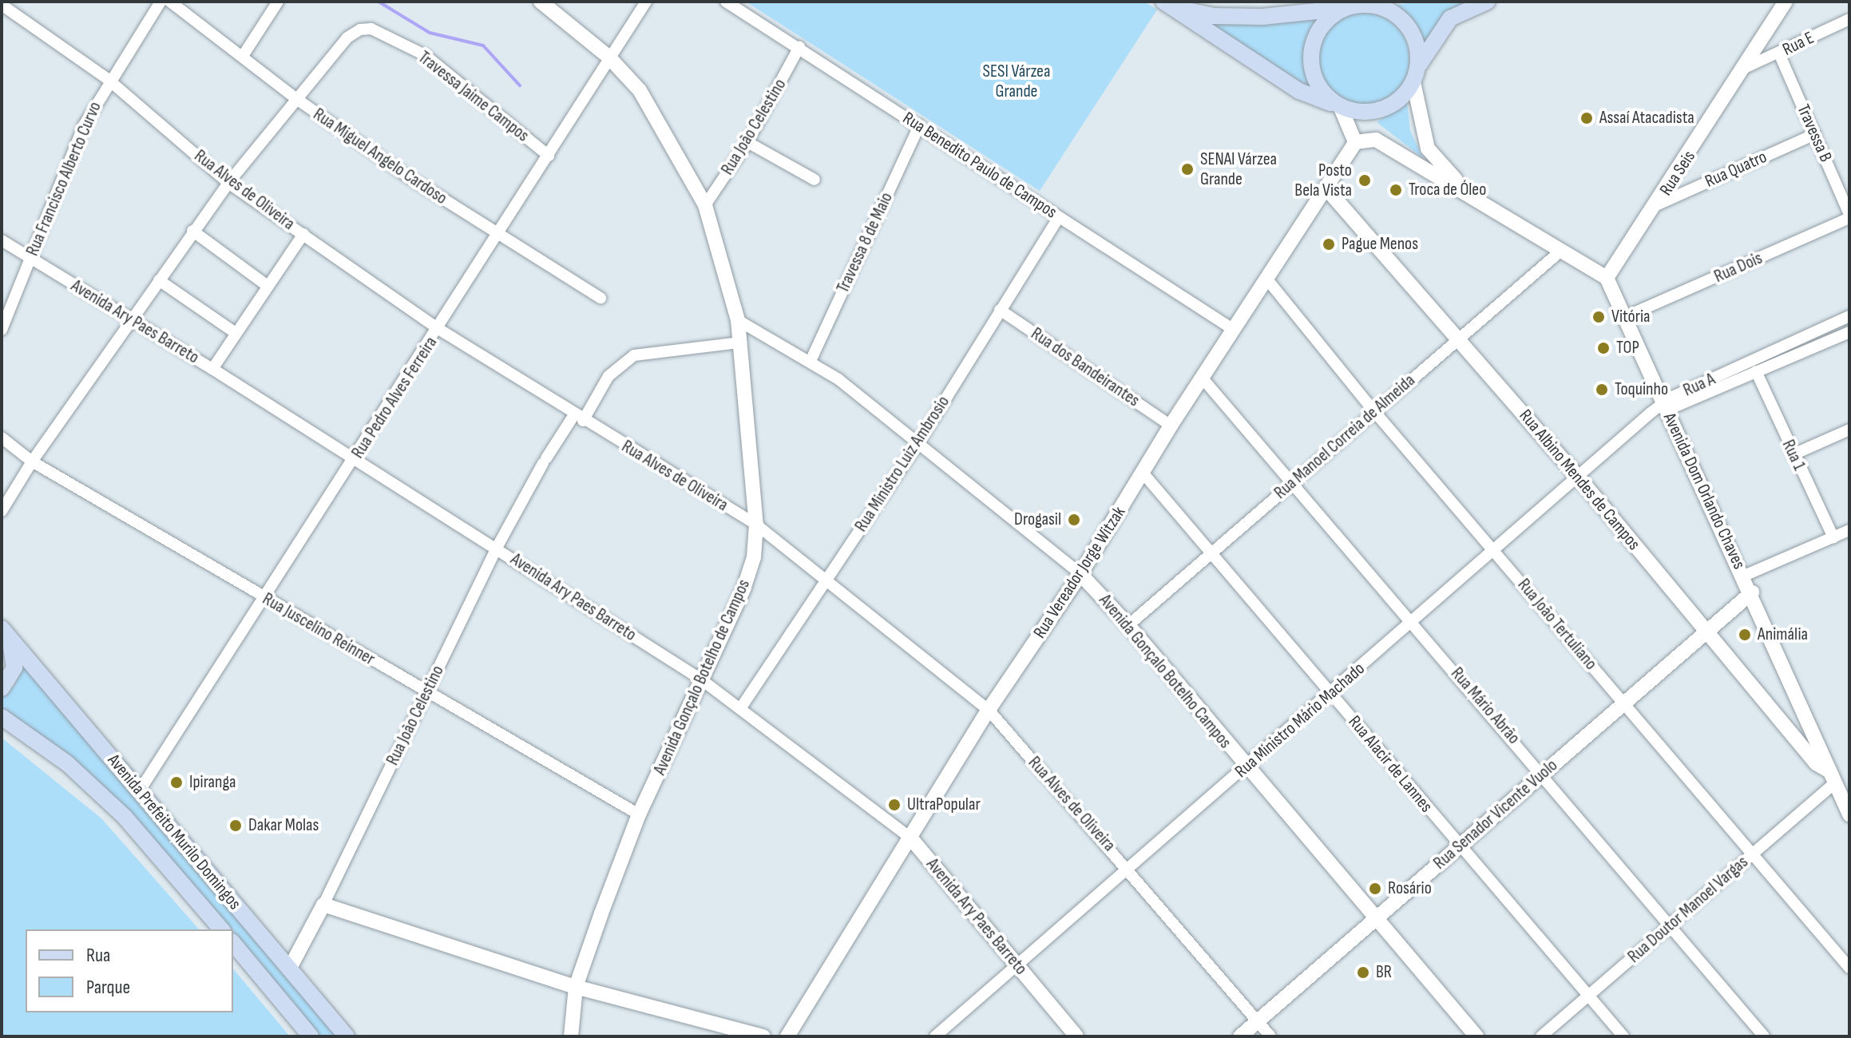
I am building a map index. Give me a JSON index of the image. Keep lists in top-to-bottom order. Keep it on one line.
{"streets":{"main road":["Avenida Prefeito Murilo Domingos"],"street":["Rua E","Travessa Jaime Campos","Rua João Celestino","Travessa B","Rua Miguel Angelo Cardoso","Rua Benedito Paulo de Campos","Rua Quatro","Rua Seis","Rua Francisco Alberto Curvo","Rua Alves de Oliveira","Travessa 8 de Maio","Rua Dois","Avenida Ary Paes Barreto","Rua dos Bandeirantes","Rua A","Rua Pedro Alves Ferreira","Rua Manoel Correia de Almeida","Rua 1","Rua Ministro Luiz Ambrosio","Rua Albino Mendes de Campos","Avenida Dom Orlando Chaves","Rua Vereador Jorge Witzak","Rua João Tertuliano","Rua Juscelino Reinner","Avenida Gonçalo Botelho Campos","Avenida Gonçalo Botelho de Campos","Rua Mário Abrão","Rua Ministro Mário Machado","Rua Alacir de Lannes","Rua Senador Vicente Vuolo","Rua Doutor Manoel Vargas"]},"crossings":[["Rua E","Travessa B"],["Rua E","Rua Seis"],["Travessa Jaime Campos","Rua Miguel Angelo Cardoso"],["Travessa Jaime Campos","Rua Pedro Alves Ferreira"],["Rua João Celestino","Rua Benedito Paulo de Campos"],["Rua João Celestino","Rua Alves de Oliveira"],["Rua João Celestino","Avenida Ary Paes Barreto"],["Rua João Celestino","Rua Juscelino Reinner"],["Rua João Celestino","Avenida Gonçalo Botelho de Campos"],["Rua João Celestino","Avenida Prefeito Murilo Domingos"],["Travessa B","Rua Quatro"],["Travessa B","Rua Dois"],["Rua Miguel Angelo Cardoso","Rua Pedro Alves Ferreira"],["Rua Benedito Paulo de Campos","Travessa 8 de Maio"],["Rua Benedito Paulo de Campos","Rua Ministro Luiz Ambrosio"],["Rua Benedito Paulo de Campos","Rua Vereador Jorge Witzak"],["Rua Quatro","Rua Seis"],["Rua Seis","Avenida Dom Orlando Chaves"],["Rua Francisco Alberto Curvo","Rua Alves de Oliveira"],["Rua Francisco Alberto Curvo","Avenida Ary Paes Barreto"],["Rua Alves de Oliveira","Rua Pedro Alves Ferreira"],["Rua Alves de Oliveira","Rua Ministro Luiz Ambrosio"],["Rua Alves de Oliveira","Rua Vereador Jorge Witzak"],["Rua Alves de Oliveira","Avenida Gonçalo Botelho de Campos"],["Rua Alves de Oliveira","Rua Ministro Mário Machado"],["Rua Alves de Oliveira","Rua Senador Vicente Vuolo"],["Travessa 8 de Maio","Avenida Gonçalo Botelho Campos"],["Rua Dois","Avenida Dom Orlando Chaves"],["Avenida Ary Paes Barreto","Rua Pedro Alves Ferreira"],["Avenida Ary Paes Barreto","Rua Ministro Luiz Ambrosio"],["Avenida Ary Paes Barreto","Rua Vereador Jorge Witzak"],["Avenida Ary Paes Barreto","Avenida Gonçalo Botelho de Campos"],["Avenida Ary Paes Barreto","Rua Ministro Mário Machado"],["Rua dos Bandeirantes","Rua Ministro Luiz Ambrosio"],["Rua dos Bandeirantes","Rua Vereador Jorge Witzak"],["Rua A","Rua 1"],["Rua A","Avenida Dom Orlando Chaves"],["Rua A","Rua Ministro Mário Machado"],["Rua Pedro Alves Ferreira","Rua Juscelino Reinner"],["Rua Pedro Alves Ferreira","Avenida Gonçalo Botelho de Campos"],["Rua Pedro Alves Ferreira","Avenida Prefeito Murilo Domingos"],["Rua Manoel Correia de Almeida","Rua Albino Mendes de Campos"],["Rua Manoel Correia de Almeida","Rua João Tertuliano"],["Rua Manoel Correia de Almeida","Avenida Gonçalo Botelho Campos"],["Rua Manoel Correia de Almeida","Rua Mário Abrão"],["Rua Manoel Correia de Almeida","Rua Alacir de Lannes"],["Rua Ministro Luiz Ambrosio","Avenida Gonçalo Botelho Campos"],["Rua Albino Mendes de Campos","Avenida Dom Orlando Chaves"],["Rua Albino Mendes de Campos","Rua Vereador Jorge Witzak"],["Rua Albino Mendes de Campos","Rua Ministro Mário Machado"],["Rua Albino Mendes de Campos","Rua Senador Vicente Vuolo"],["Rua Albino Mendes de Campos","Rua Doutor Manoel Vargas"],["Avenida Dom Orlando Chaves","Rua Ministro Mário Machado"],["Avenida Dom Orlando Chaves","Rua Senador Vicente Vuolo"],["Avenida Dom Orlando Chaves","Rua Doutor Manoel Vargas"],["Rua Vereador Jorge Witzak","Rua João Tertuliano"],["Rua Vereador Jorge Witzak","Avenida Gonçalo Botelho Campos"],["Rua Vereador Jorge Witzak","Rua Mário Abrão"],["Rua Vereador Jorge Witzak","Rua Alacir de Lannes"],["Rua João Tertuliano","Rua Ministro Mário Machado"],["Rua João Tertuliano","Rua Senador Vicente Vuolo"],["Rua João Tertuliano","Rua Doutor Manoel Vargas"],["Rua Juscelino Reinner","Avenida Gonçalo Botelho de Campos"],["Avenida Gonçalo Botelho Campos","Avenida Gonçalo Botelho de Campos"],["Avenida Gonçalo Botelho Campos","Rua Ministro Mário Machado"],["Avenida Gonçalo Botelho Campos","Rua Senador Vicente Vuolo"],["Rua Mário Abrão","Rua Ministro Mário Machado"],["Rua Mário Abrão","Rua Senador Vicente Vuolo"],["Rua Mário Abrão","Rua Doutor Manoel Vargas"],["Rua Ministro Mário Machado","Rua Alacir de Lannes"],["Rua Alacir de Lannes","Rua Senador Vicente Vuolo"],["Rua Alacir de Lannes","Rua Doutor Manoel Vargas"]],"parks":["SESI Várzea Grande"],"places":["Assaí Atacadista","SENAI Várzea Grande","Posto Bela Vista","Troca de Óleo","Pague Menos","Vitória","TOP","Toquinho","Drogasil","Animália","Ipiranga","UltraPopular","Dakar Molas","Rosário","BR"],"legend":["Rua","Parque"]}
